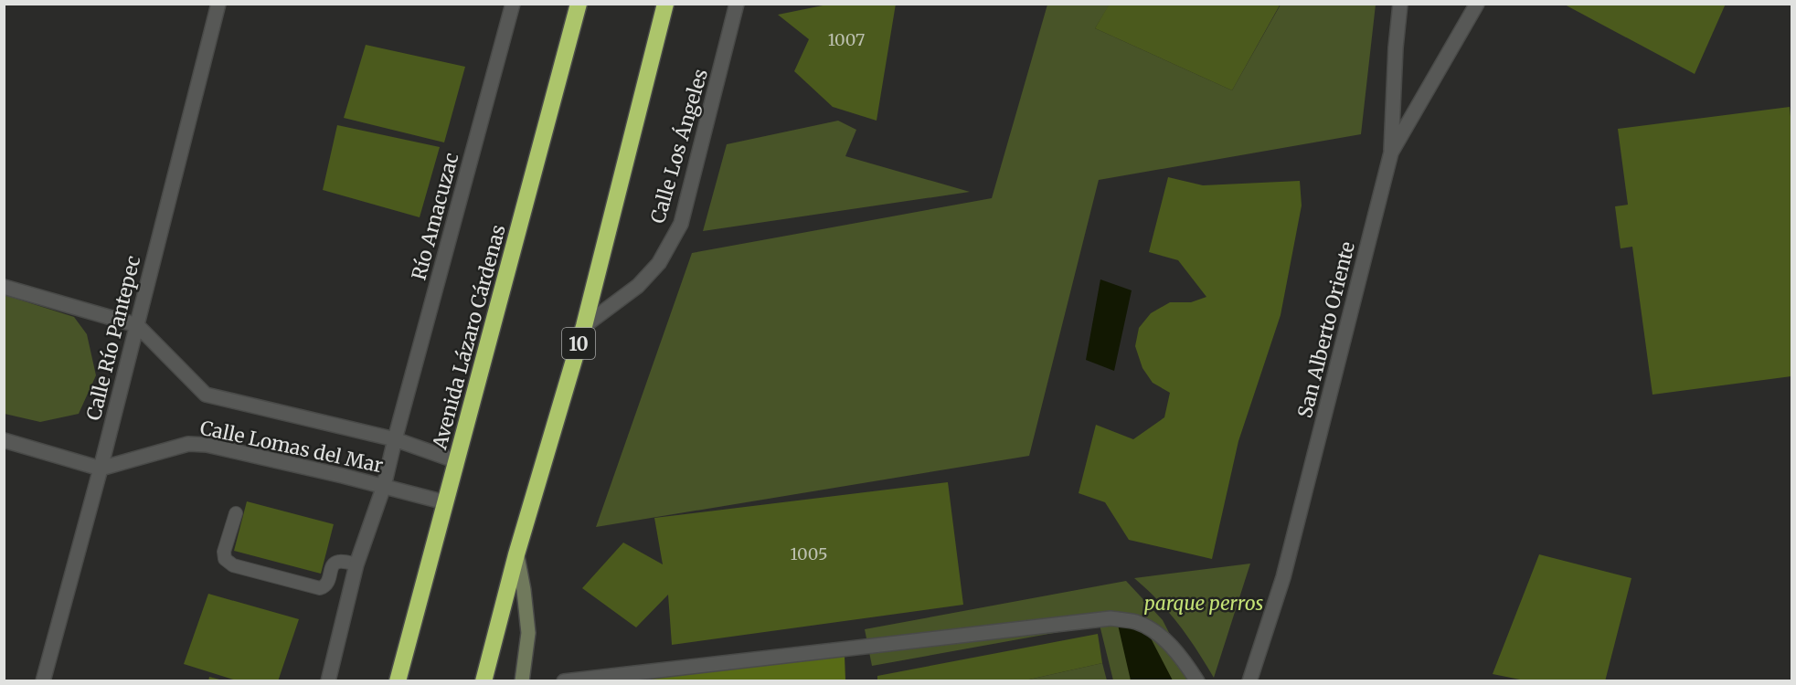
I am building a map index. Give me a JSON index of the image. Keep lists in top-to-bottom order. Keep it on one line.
{"streets":{"highway":["Avenida Lázaro Cárdenas","10"],"street":["Calle Los Ángeles","Río Amacuzac","San Alberto Oriente","Calle Río Pantepec","Calle Lomas del Mar"]},"crossings":[["Calle Los Ángeles","10"],["Río Amacuzac","Calle Lomas del Mar"],["Avenida Lázaro Cárdenas","Calle Lomas del Mar"],["Calle Río Pantepec","Calle Lomas del Mar"]],"parks":["parque perros"],"house_numbers":["1007","1005"]}
